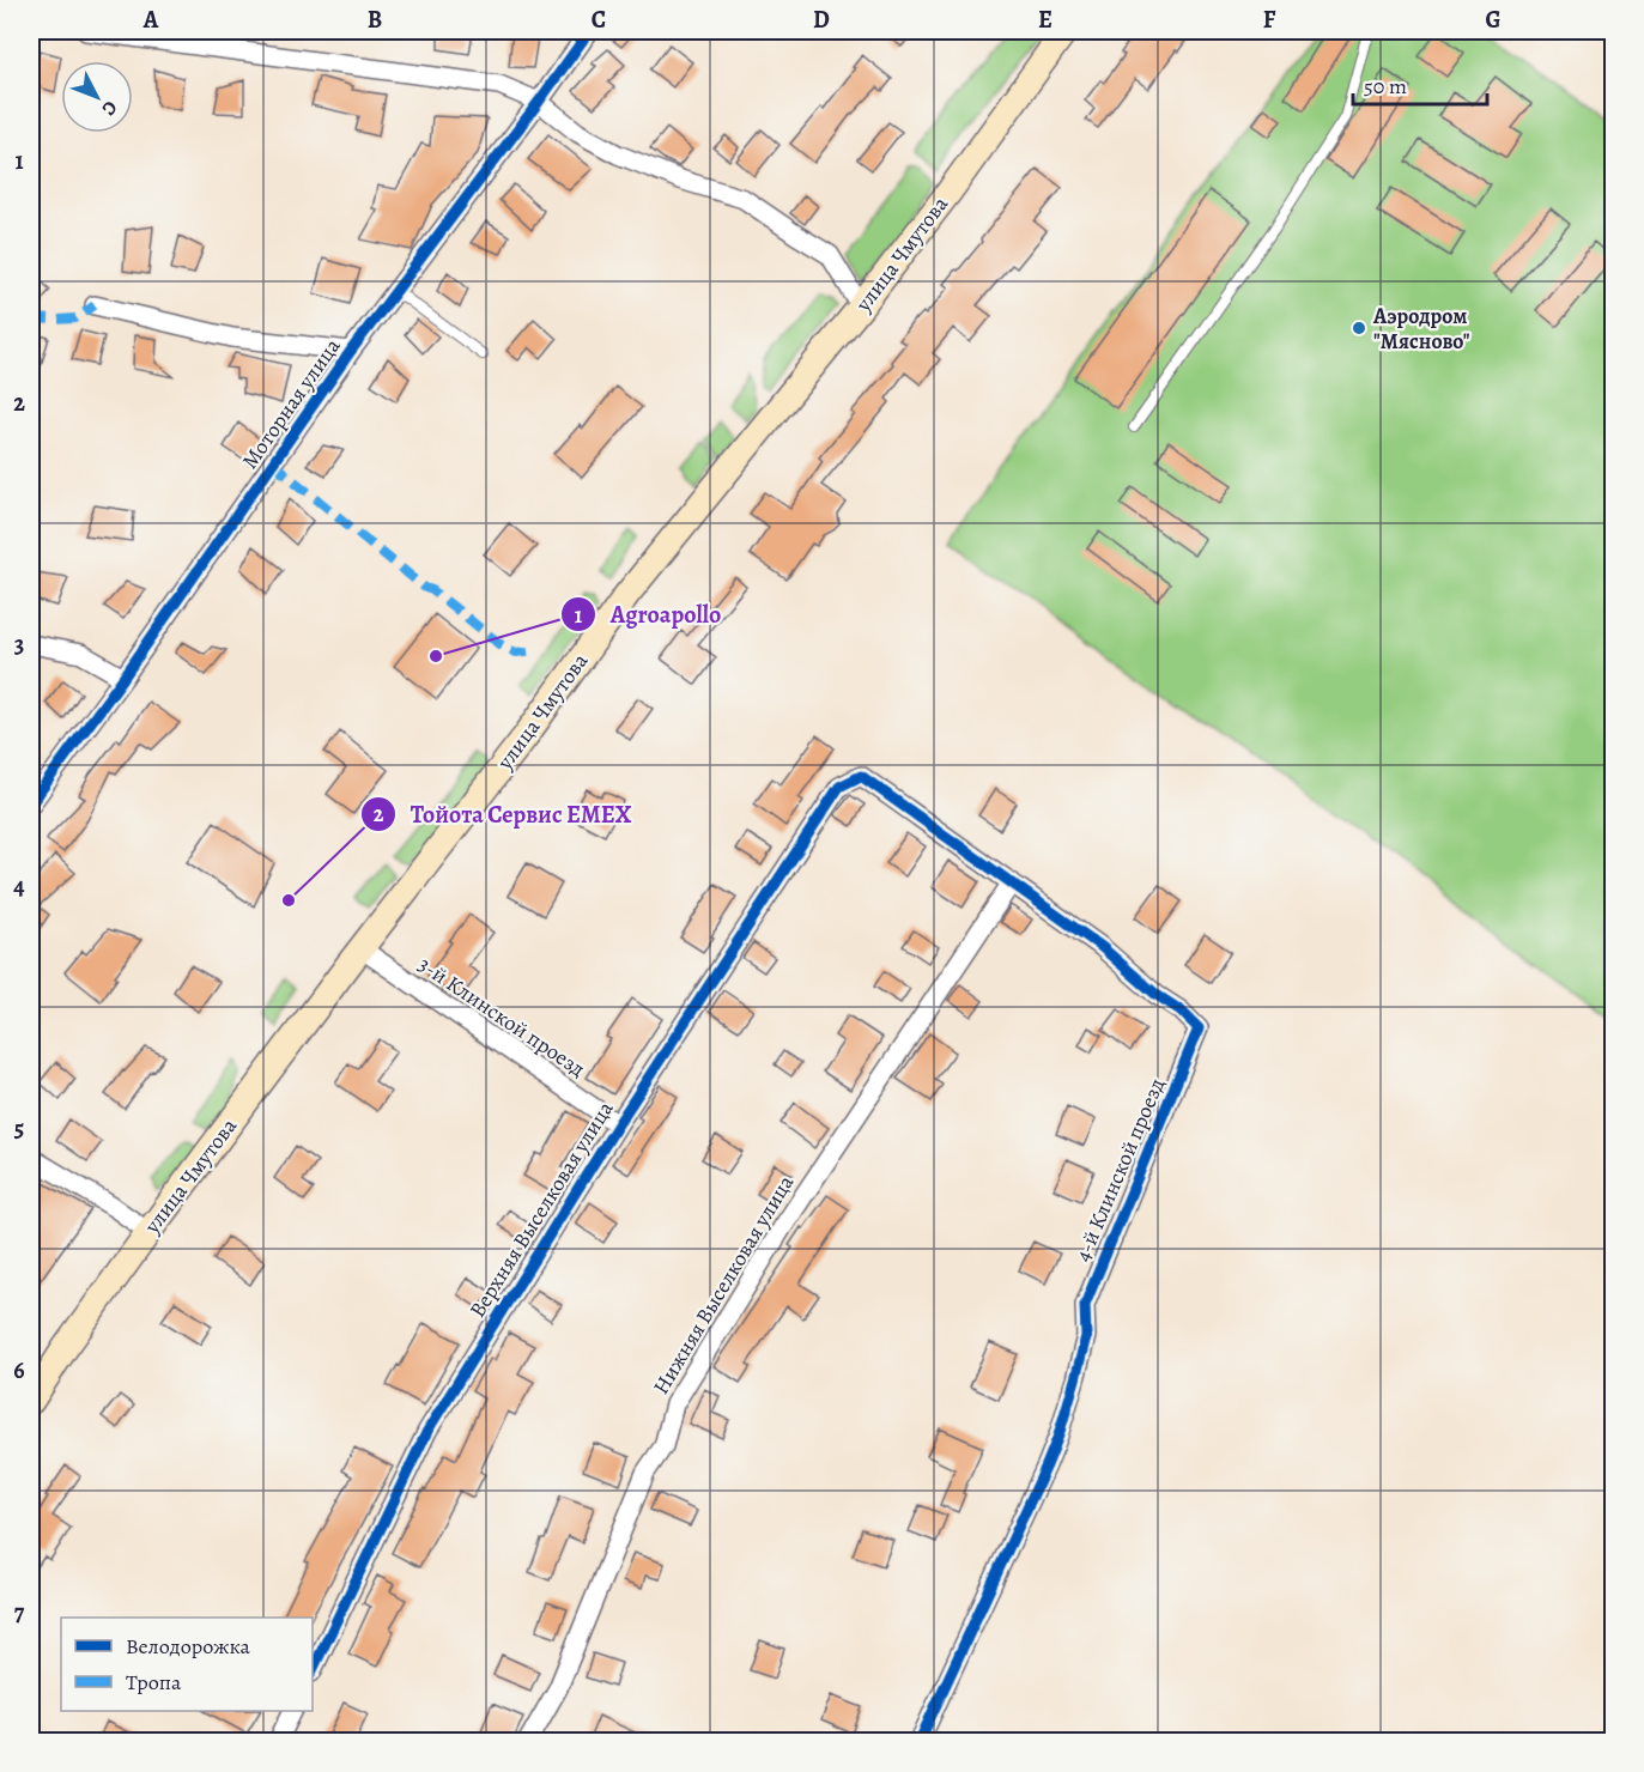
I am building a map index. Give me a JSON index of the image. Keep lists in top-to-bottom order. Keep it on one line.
{"streets":{"main road":["улица Чмутова"],"street":["Моторная улица","3-й Клинской проезд","4-й Клинской проезд","Верхняя Выселковая улица","Нижняя Выселковая улица"]},"crossings":[["улица Чмутова","3-й Клинской проезд"],["3-й Клинской проезд","Верхняя Выселковая улица"],["4-й Клинской проезд","Верхняя Выселковая улица"],["4-й Клинской проезд","Нижняя Выселковая улица"]],"places":["Аэродром \"Мясново\"","Agroapollo","Тойота Сервис EMEX"],"legend":["Велодорожка","Тропа"],"scale_bar":"50 m","north":"bottom right","grid":{"columns":["A","B","C","D","E","F","G"],"rows":["1","2","3","4","5","6","7"]}}
